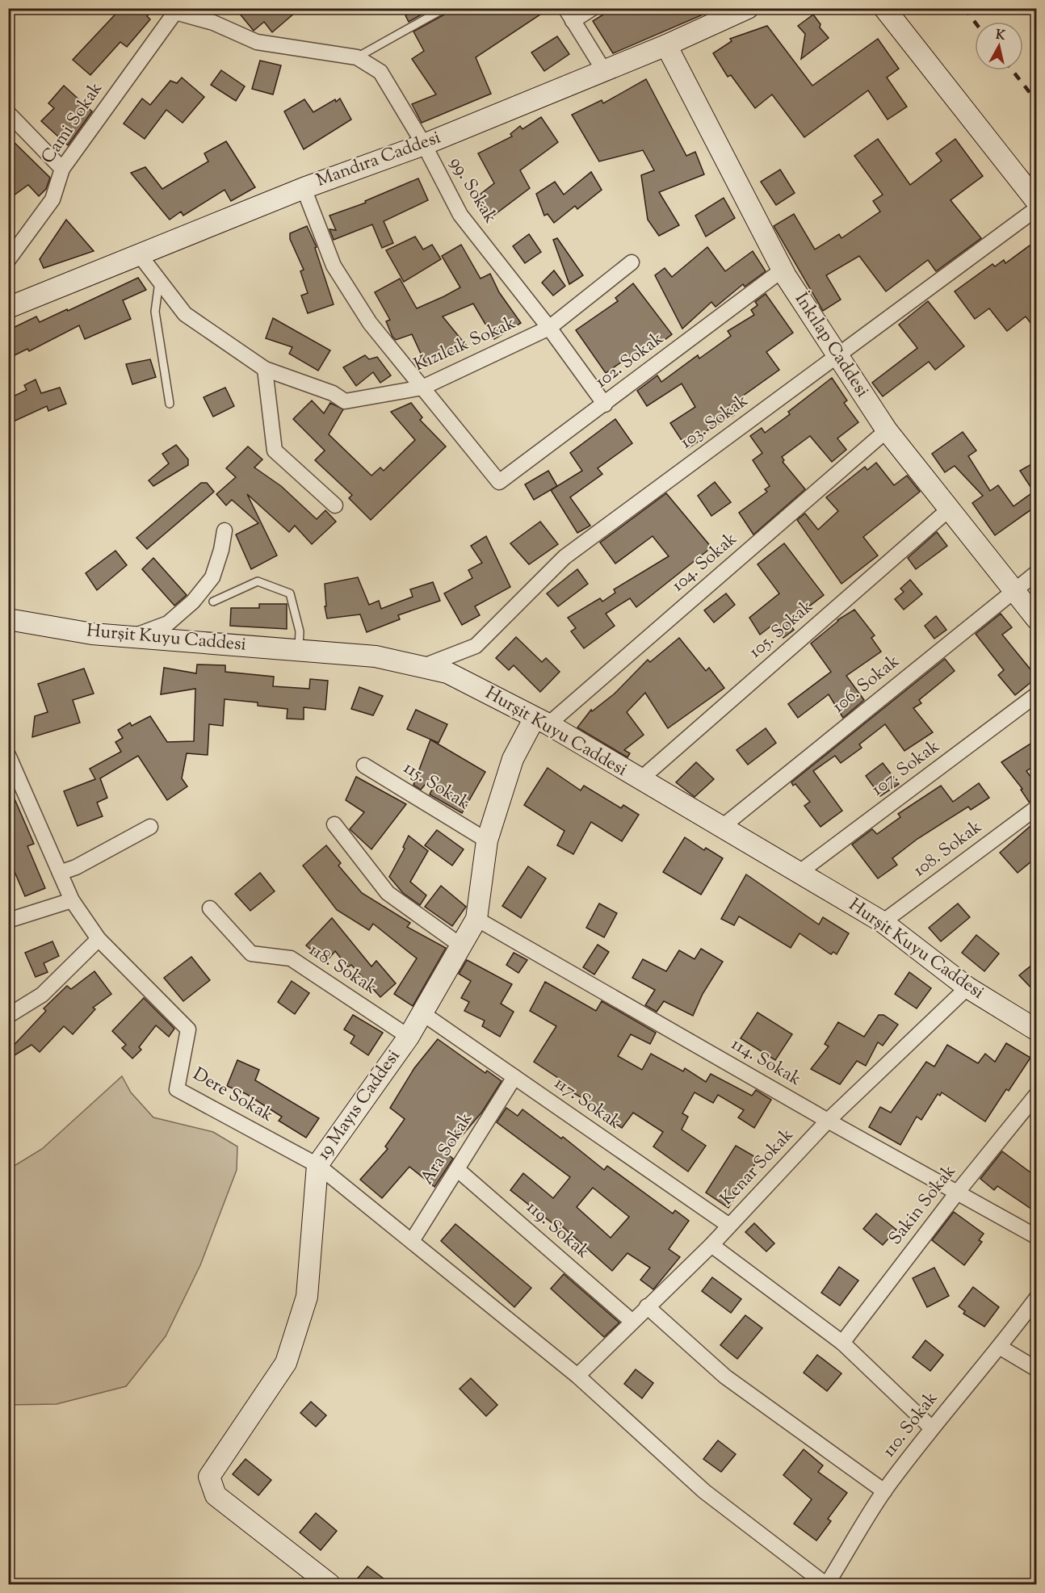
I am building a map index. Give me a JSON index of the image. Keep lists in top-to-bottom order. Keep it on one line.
{"streets":{"street":["Cami Sokak","Mandıra Caddesi","99. Sokak","Kızılcık Sokak","İnkılap Caddesi","102. Sokak","103. Sokak","104. Sokak","105. Sokak","Hurşit Kuyu Caddesi","106. Sokak","107. Sokak","115. Sokak","108. Sokak","118. Sokak","114. Sokak","Dere Sokak","117. Sokak","19 Mayıs Caddesi","Ara Sokak","Kenar Sokak","Sakin Sokak","119. Sokak","110. Sokak"]},"crossings":[["Cami Sokak","99. Sokak"],["Mandıra Caddesi","99. Sokak"],["Mandıra Caddesi","Kızılcık Sokak"],["Mandıra Caddesi","İnkılap Caddesi"],["99. Sokak","Kızılcık Sokak"],["99. Sokak","102. Sokak"],["Kızılcık Sokak","102. Sokak"],["İnkılap Caddesi","102. Sokak"],["İnkılap Caddesi","103. Sokak"],["İnkılap Caddesi","104. Sokak"],["İnkılap Caddesi","105. Sokak"],["İnkılap Caddesi","106. Sokak"],["103. Sokak","Hurşit Kuyu Caddesi"],["104. Sokak","Hurşit Kuyu Caddesi"],["104. Sokak","19 Mayıs Caddesi"],["105. Sokak","Hurşit Kuyu Caddesi"],["Hurşit Kuyu Caddesi","106. Sokak"],["Hurşit Kuyu Caddesi","107. Sokak"],["Hurşit Kuyu Caddesi","108. Sokak"],["Hurşit Kuyu Caddesi","19 Mayıs Caddesi"],["Hurşit Kuyu Caddesi","Kenar Sokak"],["115. Sokak","19 Mayıs Caddesi"],["118. Sokak","19 Mayıs Caddesi"],["114. Sokak","19 Mayıs Caddesi"],["114. Sokak","Kenar Sokak"],["114. Sokak","Sakin Sokak"],["Dere Sokak","19 Mayıs Caddesi"],["Dere Sokak","Ara Sokak"],["Dere Sokak","Kenar Sokak"],["Dere Sokak","110. Sokak"],["117. Sokak","19 Mayıs Caddesi"],["117. Sokak","Ara Sokak"],["117. Sokak","Kenar Sokak"],["Ara Sokak","119. Sokak"],["Kenar Sokak","119. Sokak"]],"north":"top"}
